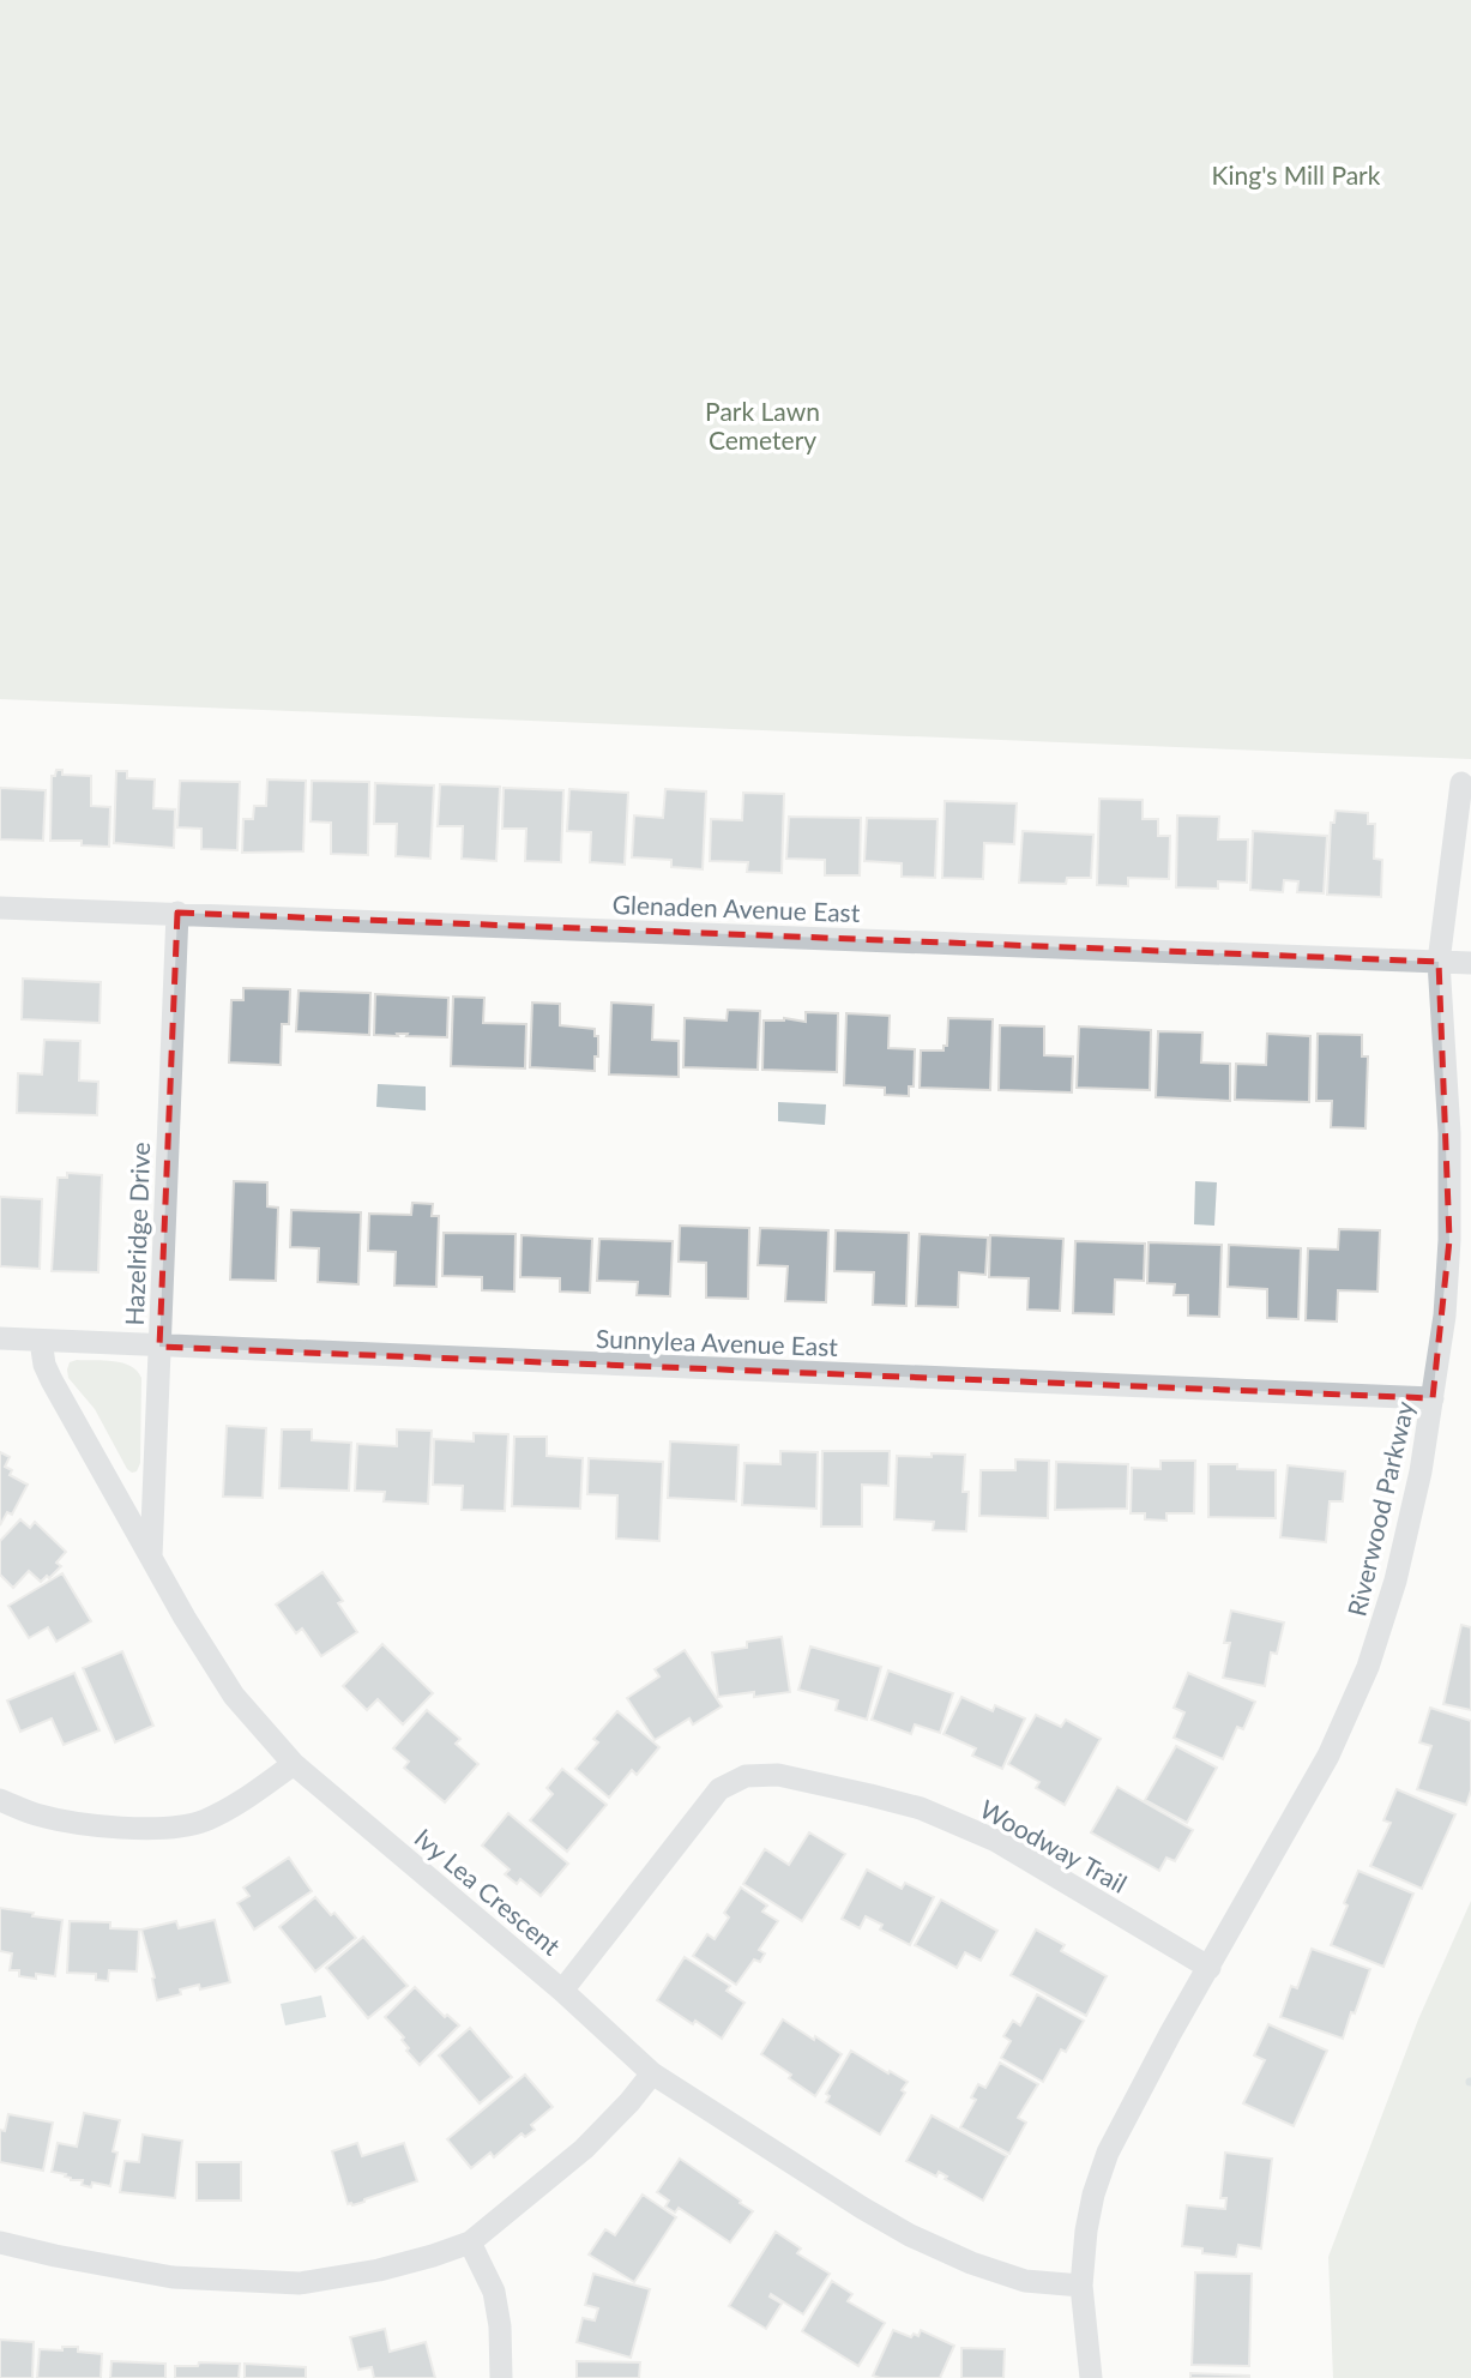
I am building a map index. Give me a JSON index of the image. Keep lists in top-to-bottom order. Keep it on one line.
{"streets":{"street":["Glenaden Avenue East","Hazelridge Drive","Sunnylea Avenue East","Riverwood Parkway","Woodway Trail","Ivy Lea Crescent"]},"crossings":[["Glenaden Avenue East","Hazelridge Drive"],["Glenaden Avenue East","Riverwood Parkway"],["Hazelridge Drive","Sunnylea Avenue East"],["Hazelridge Drive","Ivy Lea Crescent"],["Sunnylea Avenue East","Riverwood Parkway"],["Sunnylea Avenue East","Ivy Lea Crescent"],["Riverwood Parkway","Woodway Trail"],["Riverwood Parkway","Ivy Lea Crescent"],["Woodway Trail","Ivy Lea Crescent"]],"parks":["King's Mill Park","Park Lawn Cemetery"]}
